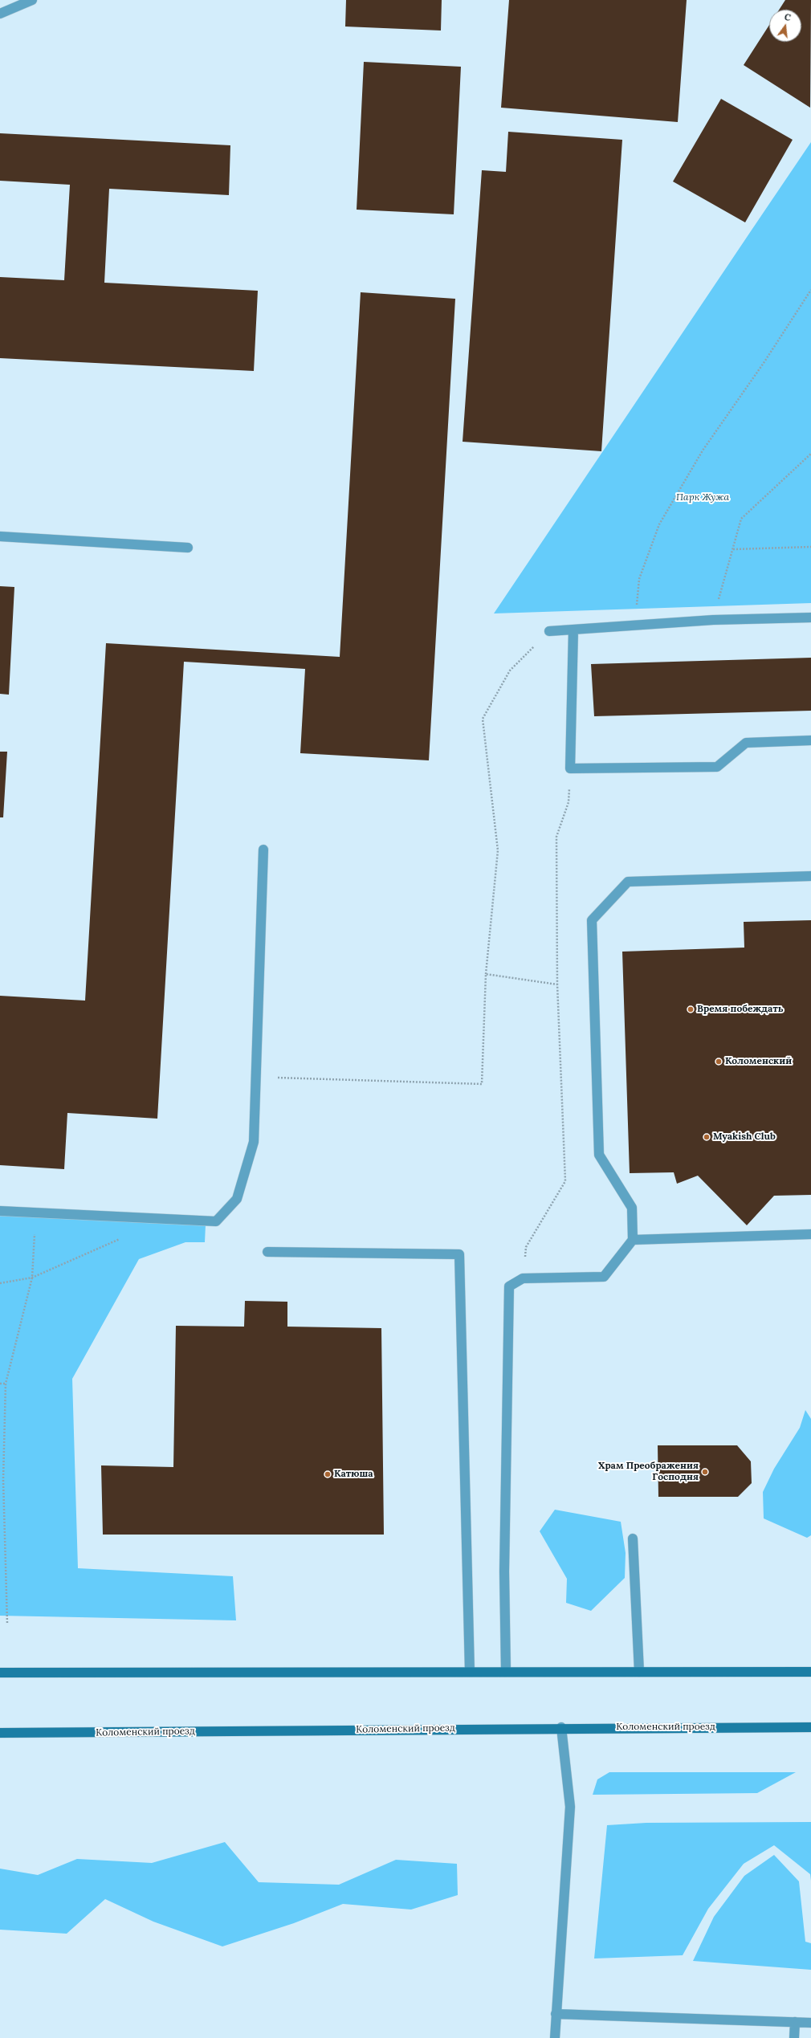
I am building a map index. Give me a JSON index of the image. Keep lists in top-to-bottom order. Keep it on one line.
{"streets":{"main road":["Коломенский проезд"]},"parks":["Парк Жужа"],"places":["Время побеждать","Коломенский","Myakish Club","Храм Преображения Господня","Катюша"],"north":"top"}
